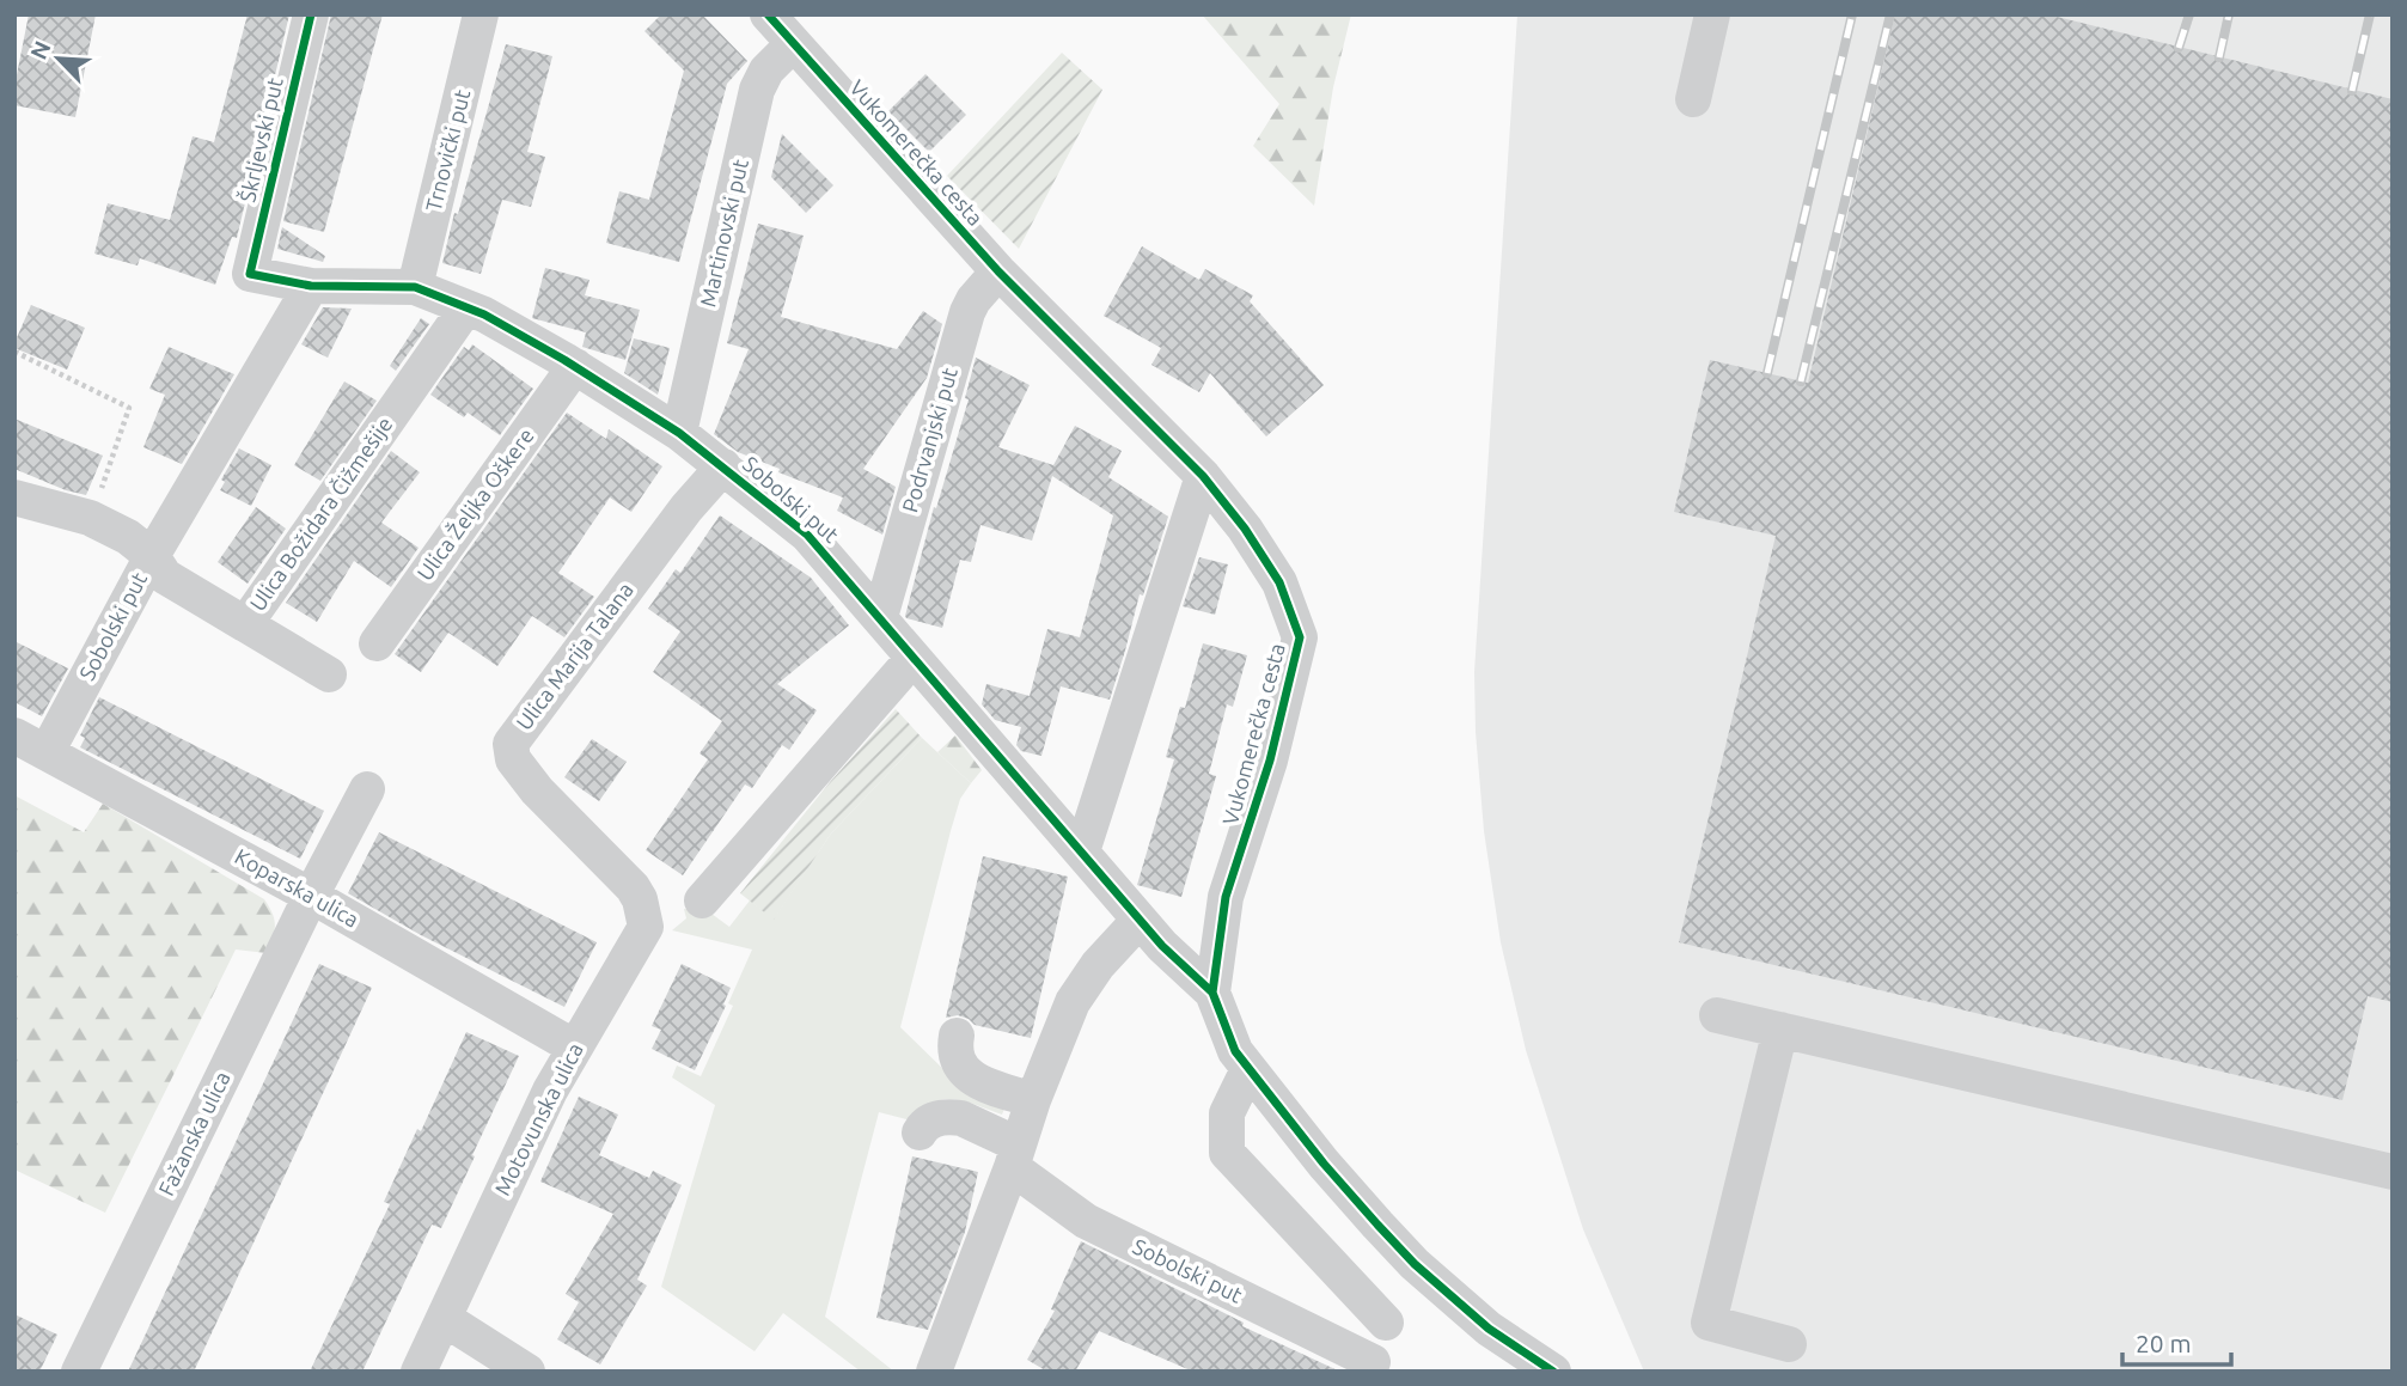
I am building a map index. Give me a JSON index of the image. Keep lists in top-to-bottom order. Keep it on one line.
{"streets":{"street":["Škrljevski put","Trnovički put","Vukomerečka cesta","Martinovski put","Podrvanjski put","Sobolski put","Ulica Željka Oškere","Ulica Božidara Čižmešije","Ulica Marija Talana","Koparska ulica","Motovunska ulica","Fažanska ulica"]},"crossings":[["Škrljevski put","Sobolski put"],["Trnovički put","Sobolski put"],["Vukomerečka cesta","Martinovski put"],["Vukomerečka cesta","Podrvanjski put"],["Vukomerečka cesta","Sobolski put"],["Martinovski put","Sobolski put"],["Podrvanjski put","Sobolski put"],["Sobolski put","Ulica Željka Oškere"],["Sobolski put","Ulica Božidara Čižmešije"],["Sobolski put","Ulica Marija Talana"],["Sobolski put","Koparska ulica"],["Ulica Marija Talana","Motovunska ulica"],["Koparska ulica","Motovunska ulica"],["Koparska ulica","Fažanska ulica"]],"scale_bar":"20 m","north":"top left"}
